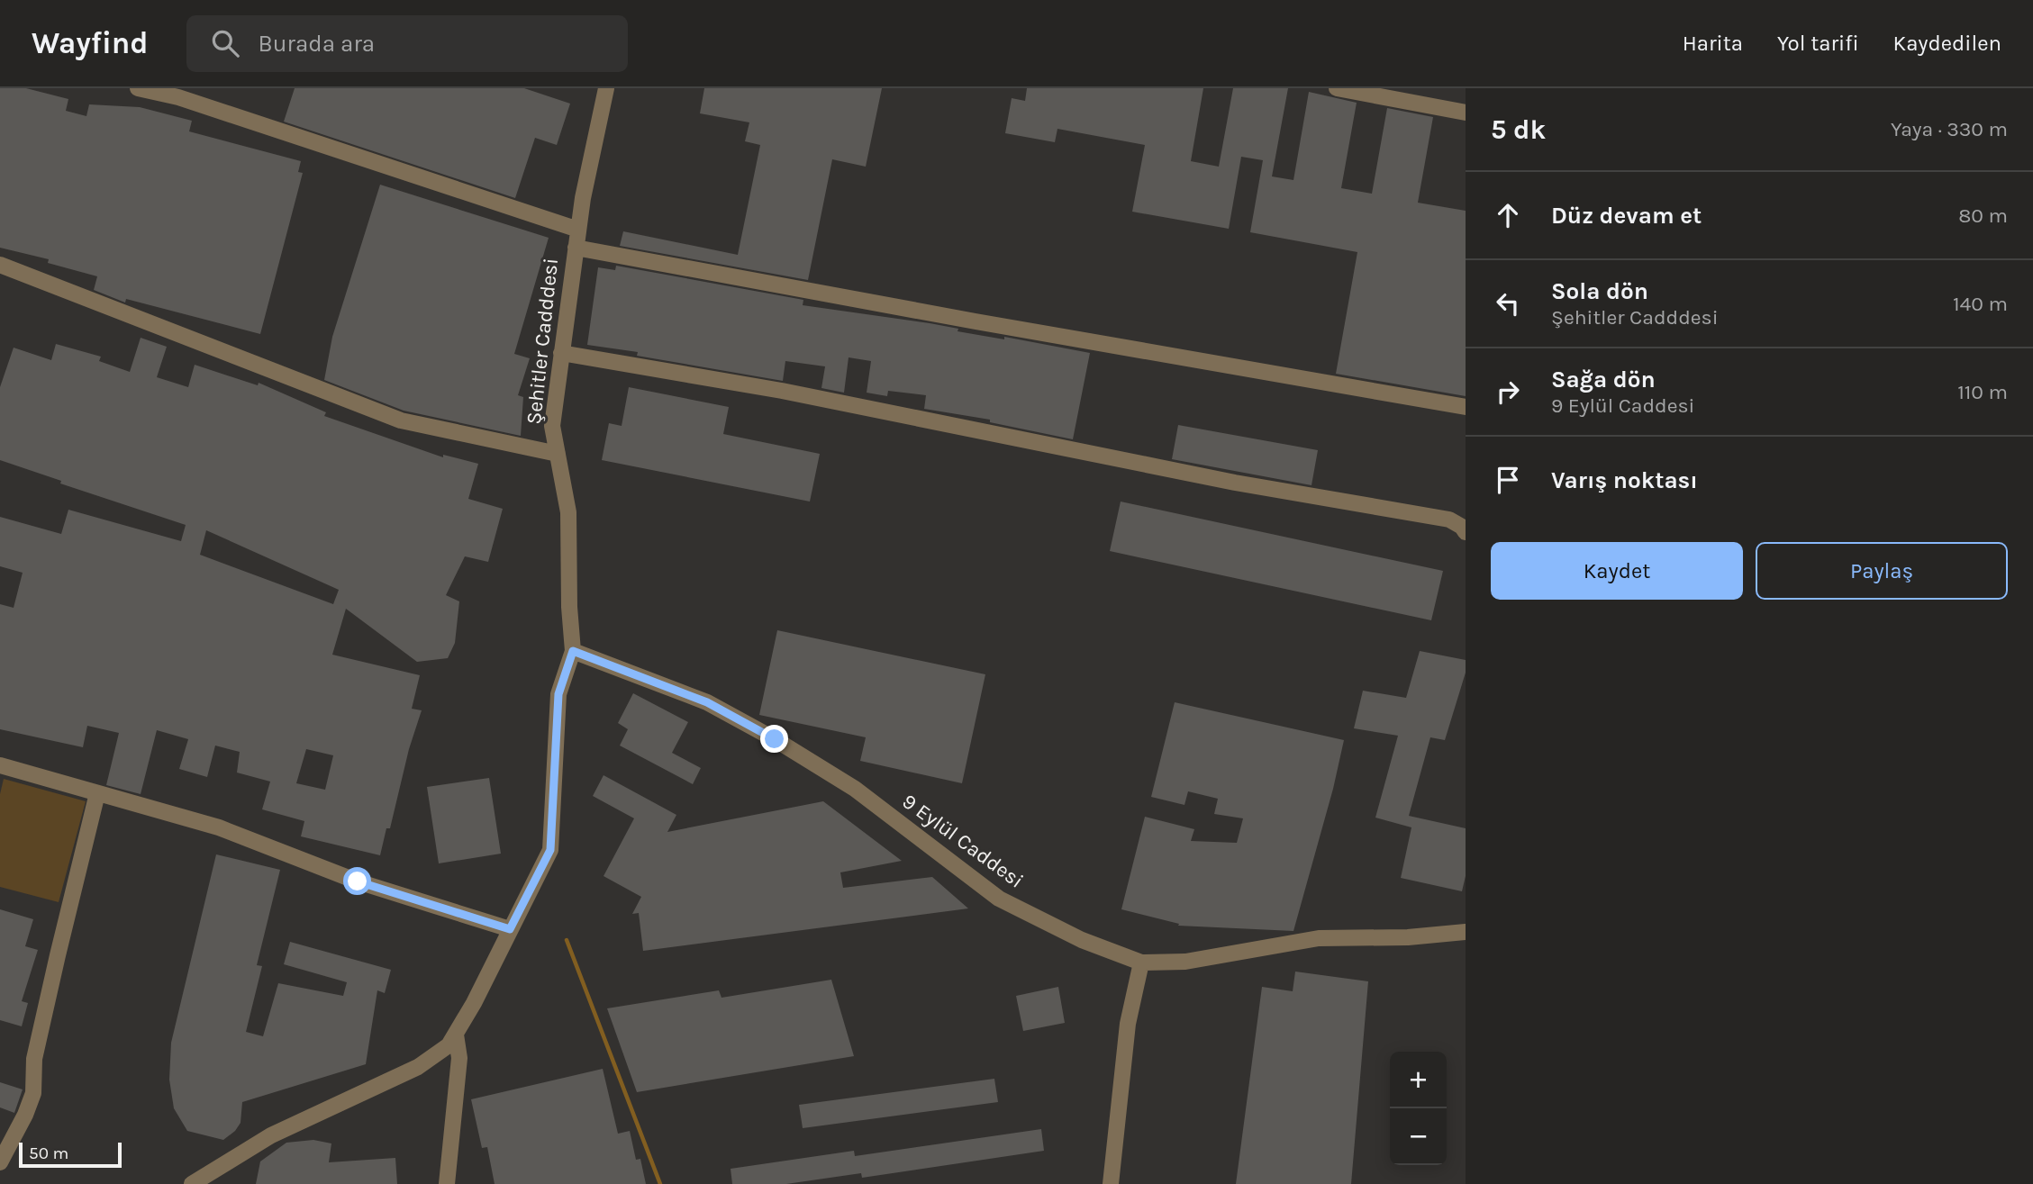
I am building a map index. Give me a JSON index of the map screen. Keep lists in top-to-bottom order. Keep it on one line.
{"streets":{"street":["Şehitler Cadddesi","9 Eylül Caddesi"]},"crossings":[["Şehitler Cadddesi","9 Eylül Caddesi"]],"scale_bar":"50 m","page":{"header":"Wayfind","search":"Burada ara","nav":["Harita","Yol tarifi","Kaydedilen"],"heading":["5 dk","Yaya · 330 m"],"list":[["Düz devam et","80 m"],["Sola dön","Şehitler Cadddesi","140 m"],["Sağa dön","9 Eylül Caddesi","110 m"],"Varış noktası"],"buttons":["Kaydet","Paylaş"],"map_buttons":["+","−"],"scale":"50 m"}}
